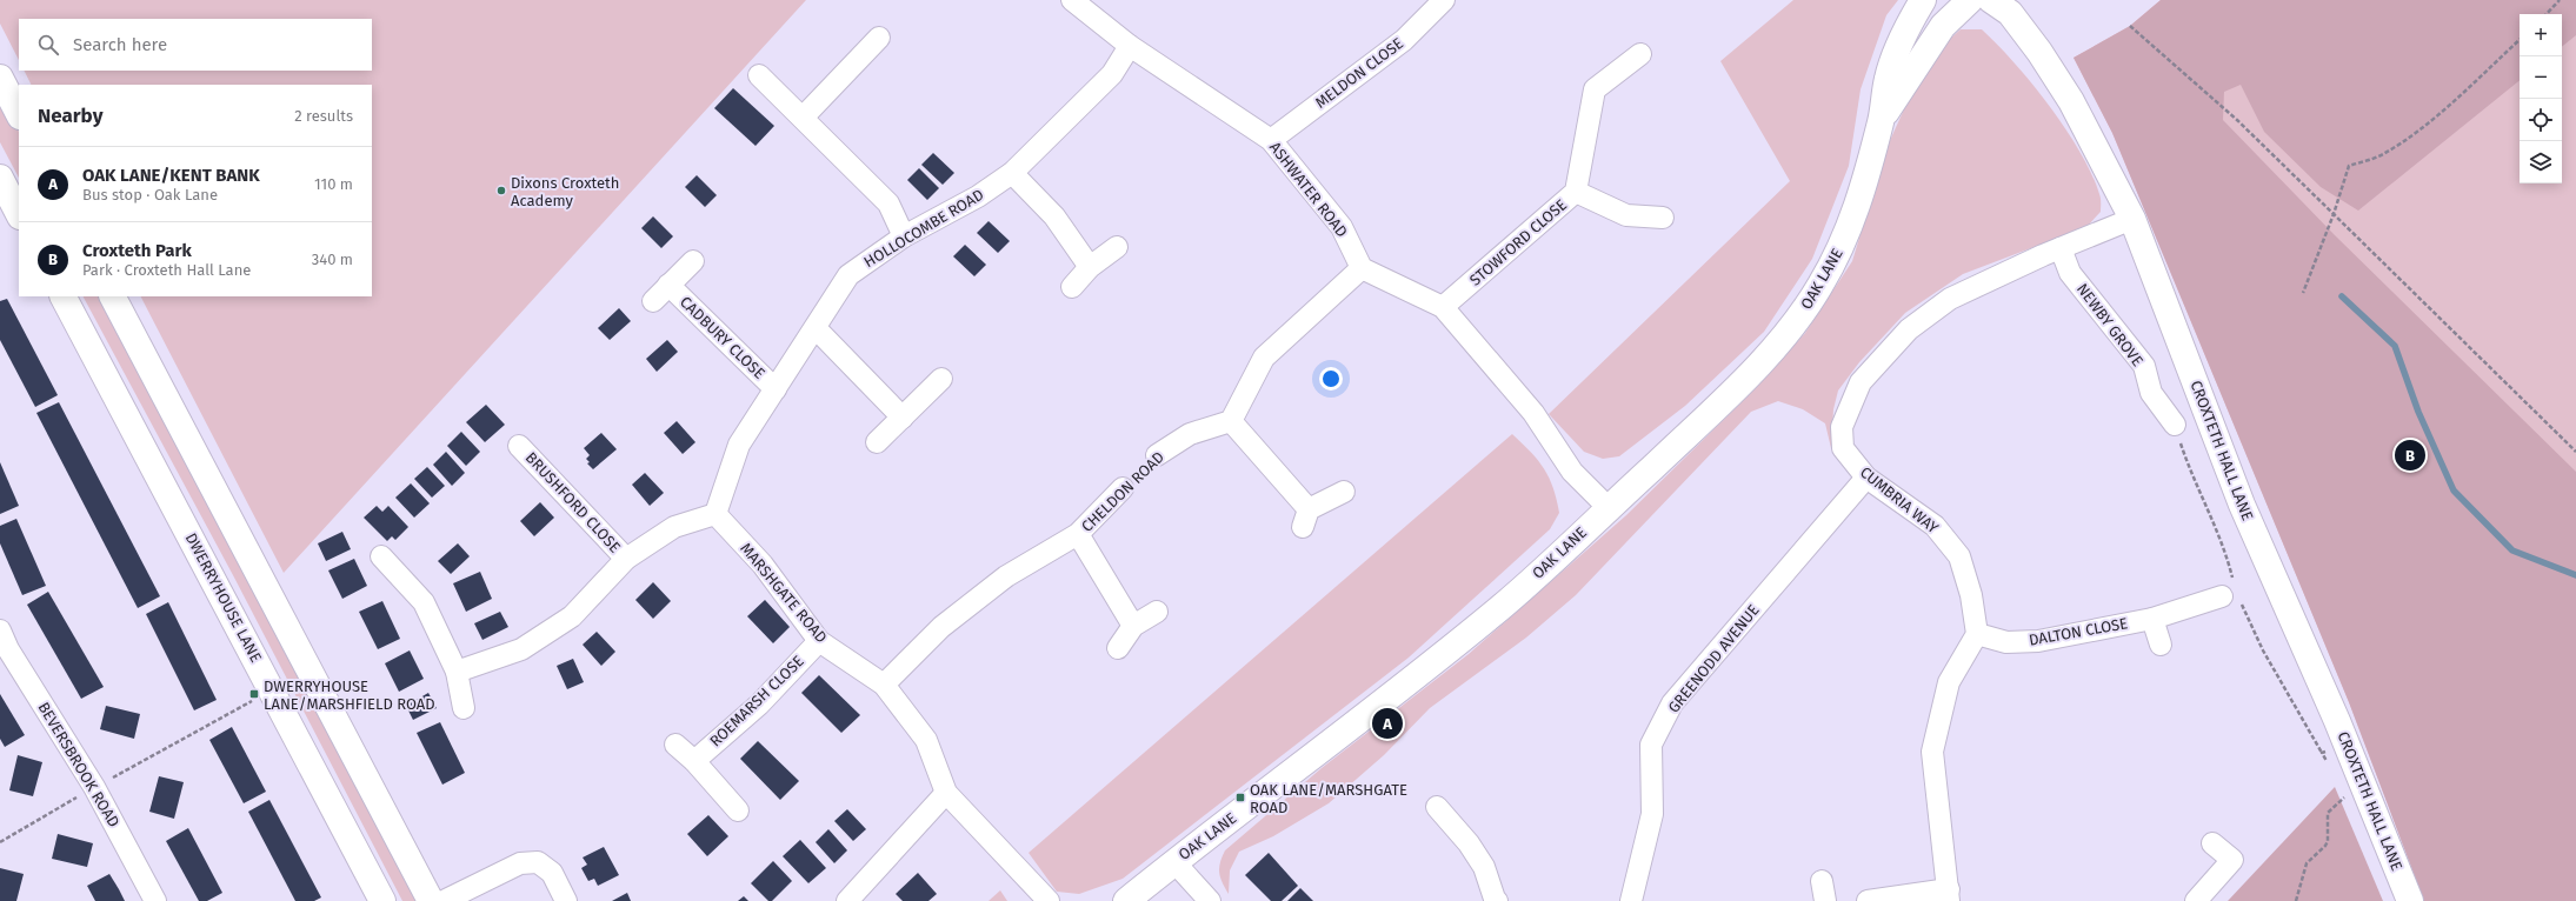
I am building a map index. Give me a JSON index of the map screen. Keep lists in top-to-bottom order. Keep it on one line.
{"streets":{"street":["MELDON CLOSE","ASHWATER ROAD","HOLLOCOMBE ROAD","STOWFORD CLOSE","OAK LANE","NEWBY GROVE","CADBURY CLOSE","CROXTETH HALL LANE","CHELDON ROAD","CUMBRIA WAY","BRUSHFORD CLOSE","MARSHGATE ROAD","DWERRYHOUSE LANE","DALTON CLOSE","GREENODD AVENUE","ROEMARSH CLOSE","BEVERSBROOK ROAD"]},"crossings":[["MELDON CLOSE","ASHWATER ROAD"],["ASHWATER ROAD","HOLLOCOMBE ROAD"],["HOLLOCOMBE ROAD","CADBURY CLOSE"],["HOLLOCOMBE ROAD","MARSHGATE ROAD"],["NEWBY GROVE","CUMBRIA WAY"],["CROXTETH HALL LANE","CUMBRIA WAY"],["CHELDON ROAD","MARSHGATE ROAD"],["CUMBRIA WAY","DALTON CLOSE"],["CUMBRIA WAY","GREENODD AVENUE"],["MARSHGATE ROAD","ROEMARSH CLOSE"]],"places":{"other":["Dixons Croxteth Academy"],"transit":["DWERRYHOUSE LANE/MARSHFIELD ROAD","OAK LANE/MARSHGATE ROAD"]},"page":{"map_buttons":["+","−"],"search":"Search here","heading":["Nearby","2 results"],"list":[{"mark":"A","name":"OAK LANE/KENT BANK","note":"Bus stop · Oak Lane","value":"110 m"},{"mark":"B","name":"Croxteth Park","note":"Park · Croxteth Hall Lane","value":"340 m"}],"pins":["B","A"]}}
